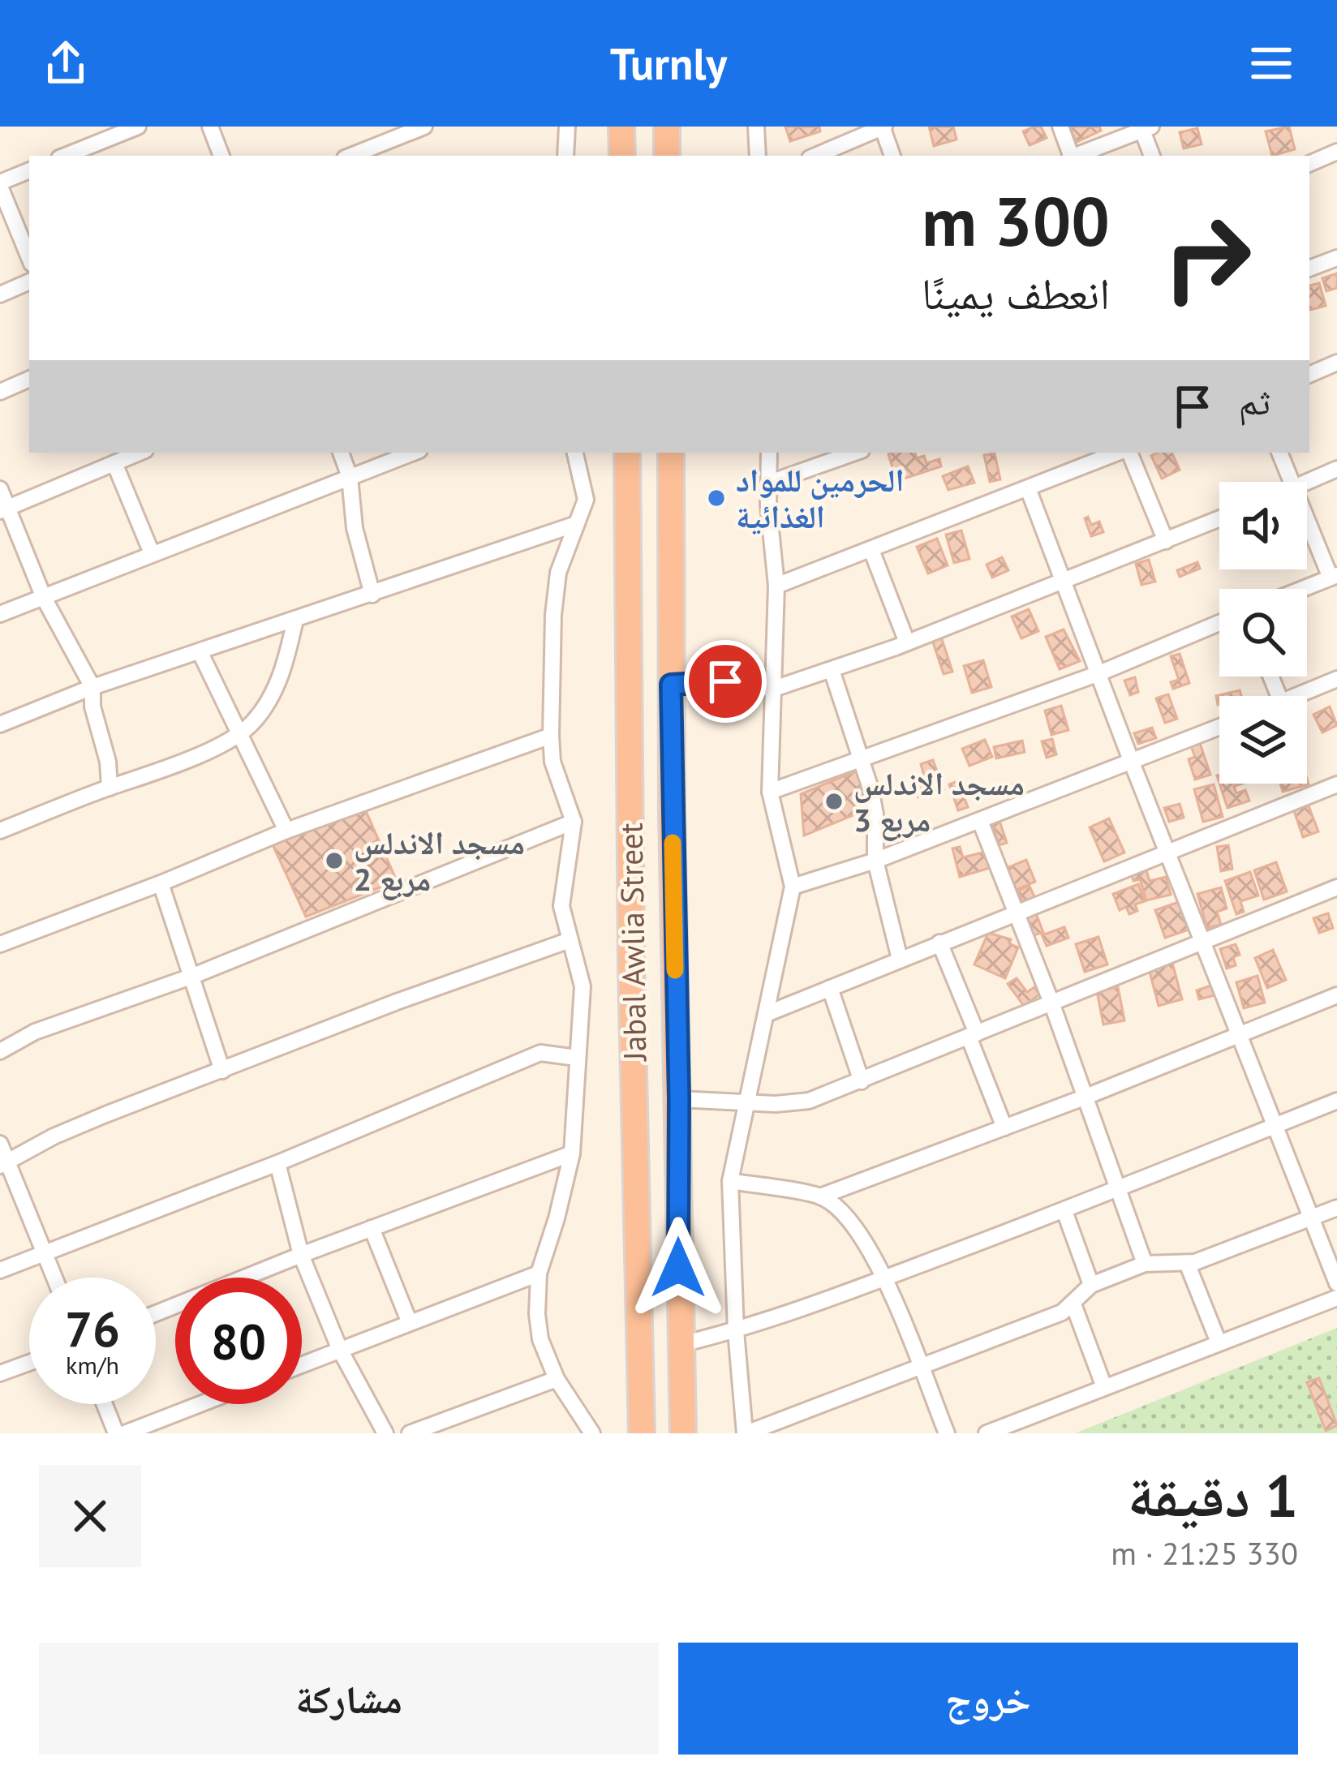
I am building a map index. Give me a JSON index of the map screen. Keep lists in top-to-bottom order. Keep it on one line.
{"streets":{"highway":["Jabal Awlia Street"]},"places":["الحرمين للمواد الغذائية","مسجد الاندلس مربع 3","مسجد الاندلس مربع 2"],"page":{"header":"Turnly","turn":["300 m","انعطف يمينًا"],"then":"ثم","speed":"76 km/h","limit":"80","heading":["1 دقيقة","330 m · 21:25"],"buttons":["خروج","مشاركة"]}}
